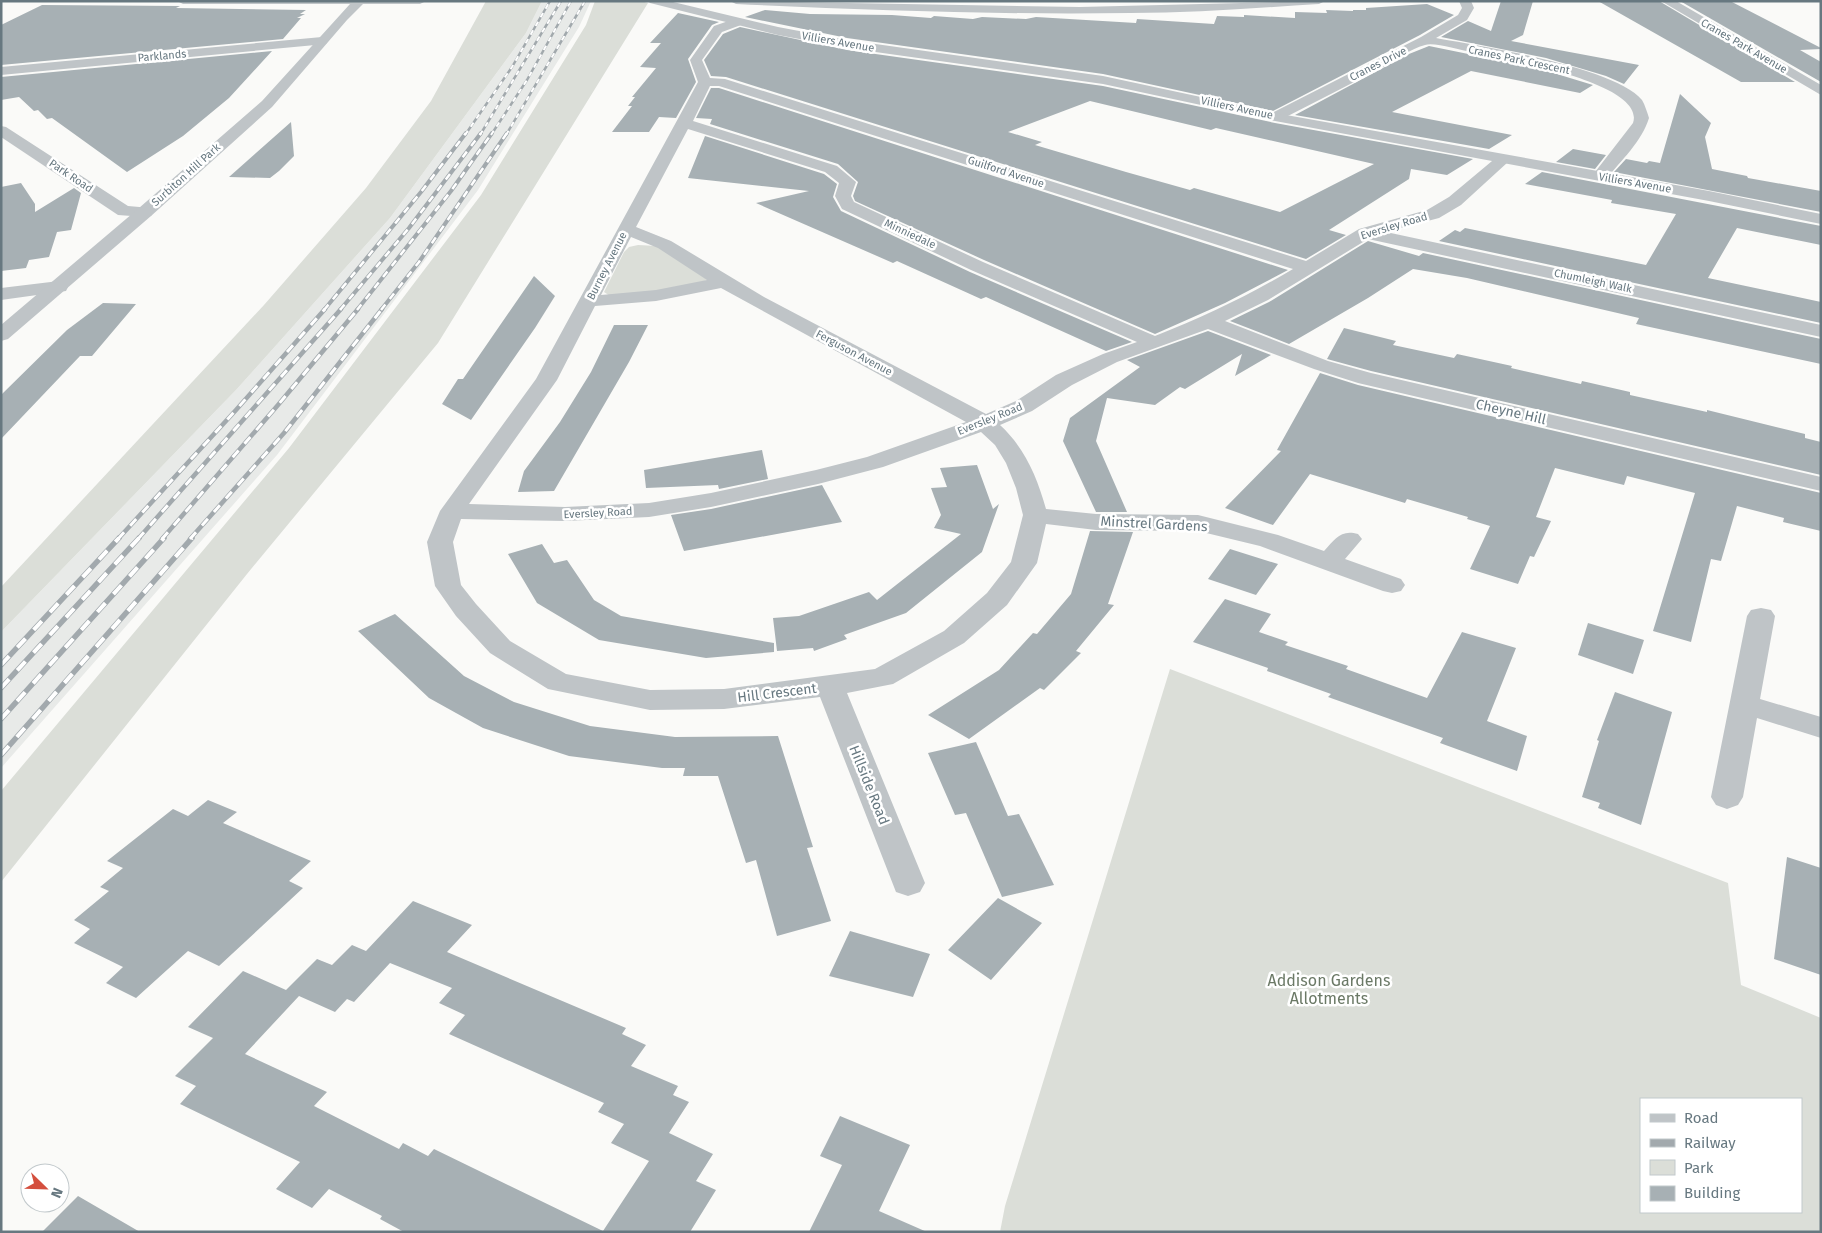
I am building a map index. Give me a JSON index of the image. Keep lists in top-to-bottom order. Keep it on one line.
{"streets":{"street":["Villiers Avenue","Cranes Park Avenue","Parklands","Cranes Park Crescent","Cranes Drive","Guilford Avenue","Surbiton Hill Park","Park Road","Eversley Road","Minniedale","Burney Avenue","Chumleigh Walk","Ferguson Avenue","Cheyne Hill","Minstrel Gardens","Hill Crescent","Hillside Road"]},"crossings":[["Villiers Avenue","Cranes Park Crescent"],["Villiers Avenue","Cranes Drive"],["Villiers Avenue","Eversley Road"],["Parklands","Surbiton Hill Park"],["Cranes Park Crescent","Cranes Drive"],["Guilford Avenue","Eversley Road"],["Guilford Avenue","Burney Avenue"],["Surbiton Hill Park","Park Road"],["Eversley Road","Minniedale"],["Eversley Road","Burney Avenue"],["Eversley Road","Chumleigh Walk"],["Eversley Road","Ferguson Avenue"],["Eversley Road","Cheyne Hill"],["Eversley Road","Hill Crescent"],["Minniedale","Burney Avenue"],["Burney Avenue","Ferguson Avenue"],["Burney Avenue","Hill Crescent"],["Ferguson Avenue","Hill Crescent"],["Minstrel Gardens","Hill Crescent"],["Hill Crescent","Hillside Road"]],"parks":["Addison Gardens Allotments"],"legend":["Road","Railway","Park","Building"],"north":"bottom right"}
